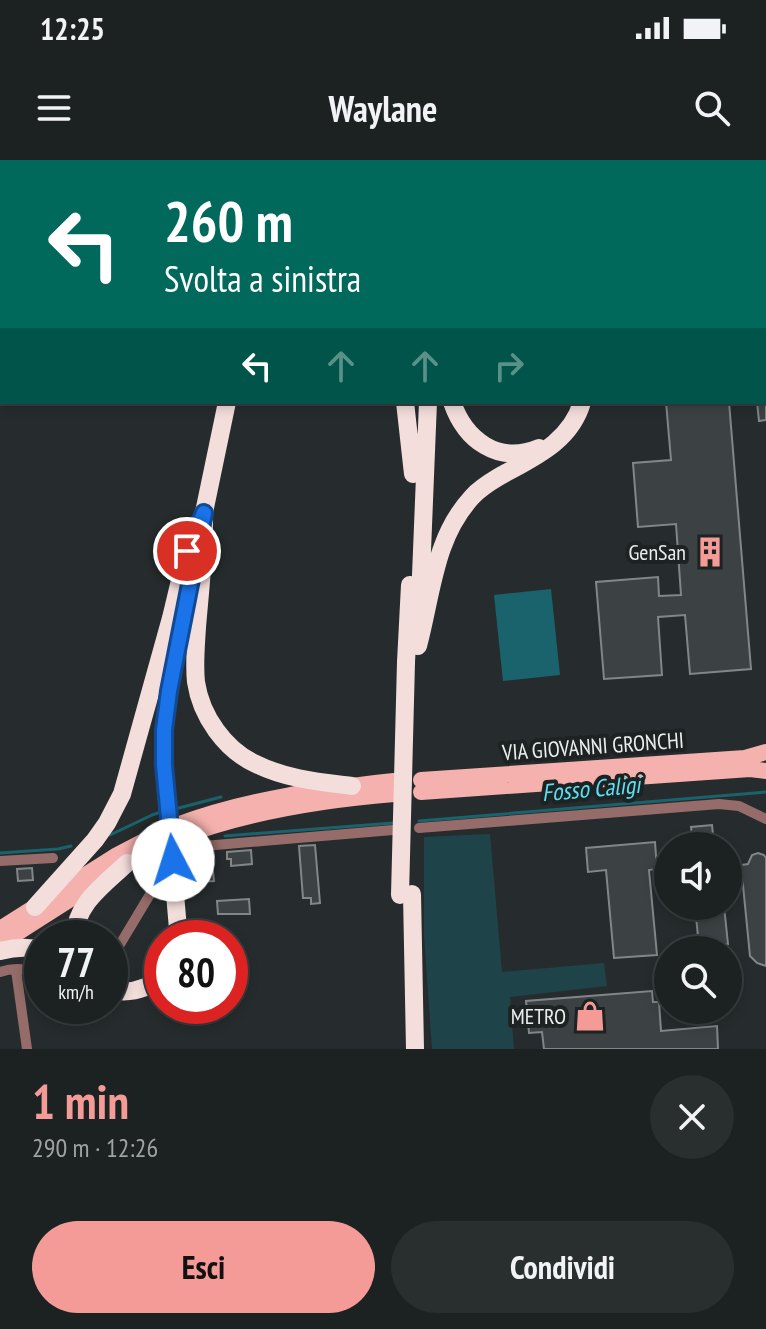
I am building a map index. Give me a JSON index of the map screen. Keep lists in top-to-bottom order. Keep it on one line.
{"streets":{"main road":["VIA GIOVANNI GRONCHI"]},"water":["Fosso Caligi"],"places":{"building":["GenSan"],"shop":["METRO"]},"page":{"status":"12:25","header":"Waylane","turn":["260 m","Svolta a sinistra"],"speed":"77 km/h","limit":"80","heading":["1 min","290 m · 12:26"],"buttons":["Esci","Condividi"]}}
